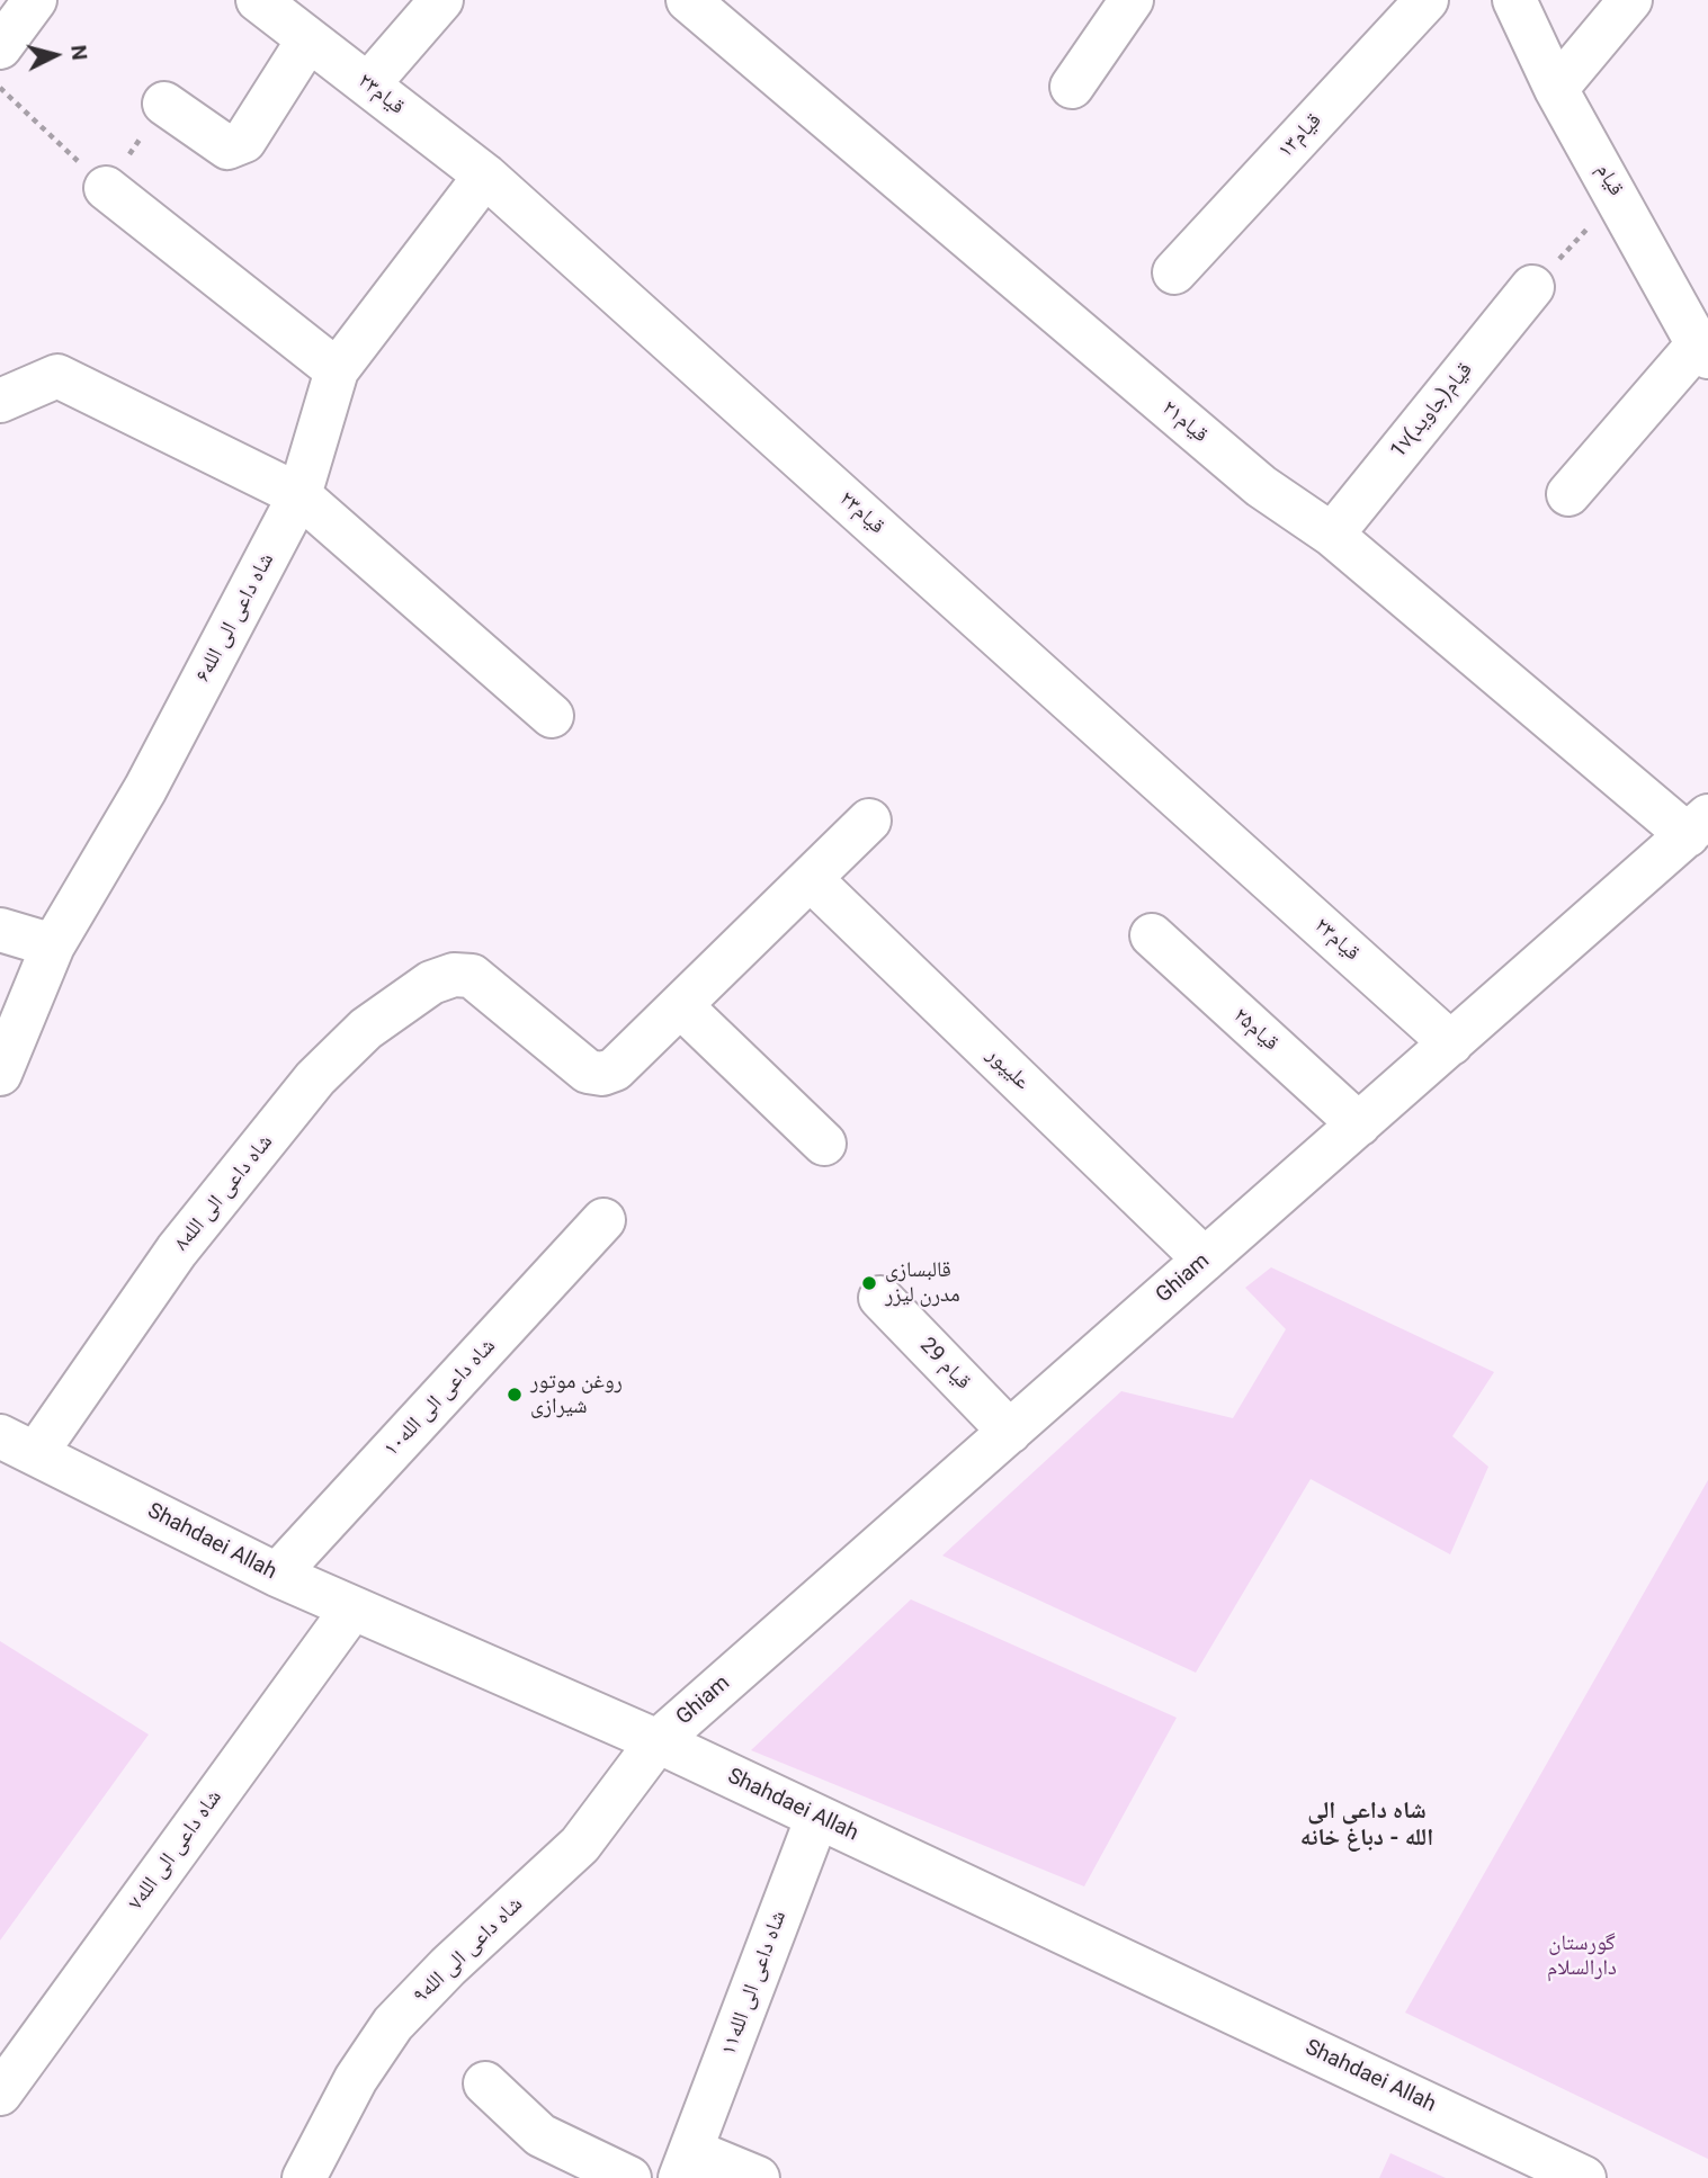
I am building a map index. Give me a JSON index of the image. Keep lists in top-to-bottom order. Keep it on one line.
{"streets":{"street":["قیام۲۳","قیام۱۳","قیام","قیام(جاوید)1۷","قیام۲۱","شاه داعی الی الله۶","قیام۲۵","علیپور","شاه داعی الی الله۸","Ghiam","قیام 29","شاه داعی الی الله۱۰","Shahdaei Allah","شاه داعی الی الله۷","شاه داعی الی الله۹","شاه داعی الی الله۱۱"]},"crossings":[["قیام۲۳","شاه داعی الی الله۶"],["قیام۲۳","Ghiam"],["قیام(جاوید)1۷","قیام۲۱"],["قیام۲۱","Ghiam"],["قیام۲۵","Ghiam"],["علیپور","Ghiam"],["شاه داعی الی الله۸","Shahdaei Allah"],["Ghiam","قیام 29"],["Ghiam","Shahdaei Allah"],["Ghiam","شاه داعی الی الله۹"],["شاه داعی الی الله۱۰","Shahdaei Allah"],["Shahdaei Allah","شاه داعی الی الله۷"],["Shahdaei Allah","شاه داعی الی الله۹"],["Shahdaei Allah","شاه داعی الی الله۱۱"]],"districts":["شاه داعی الی الله - دباغ خانه"],"parks":["گورستان دارالسلام"],"places":["قالبسازی مدرن لیزر","روغن موتور شیرازی"],"north":"right"}
